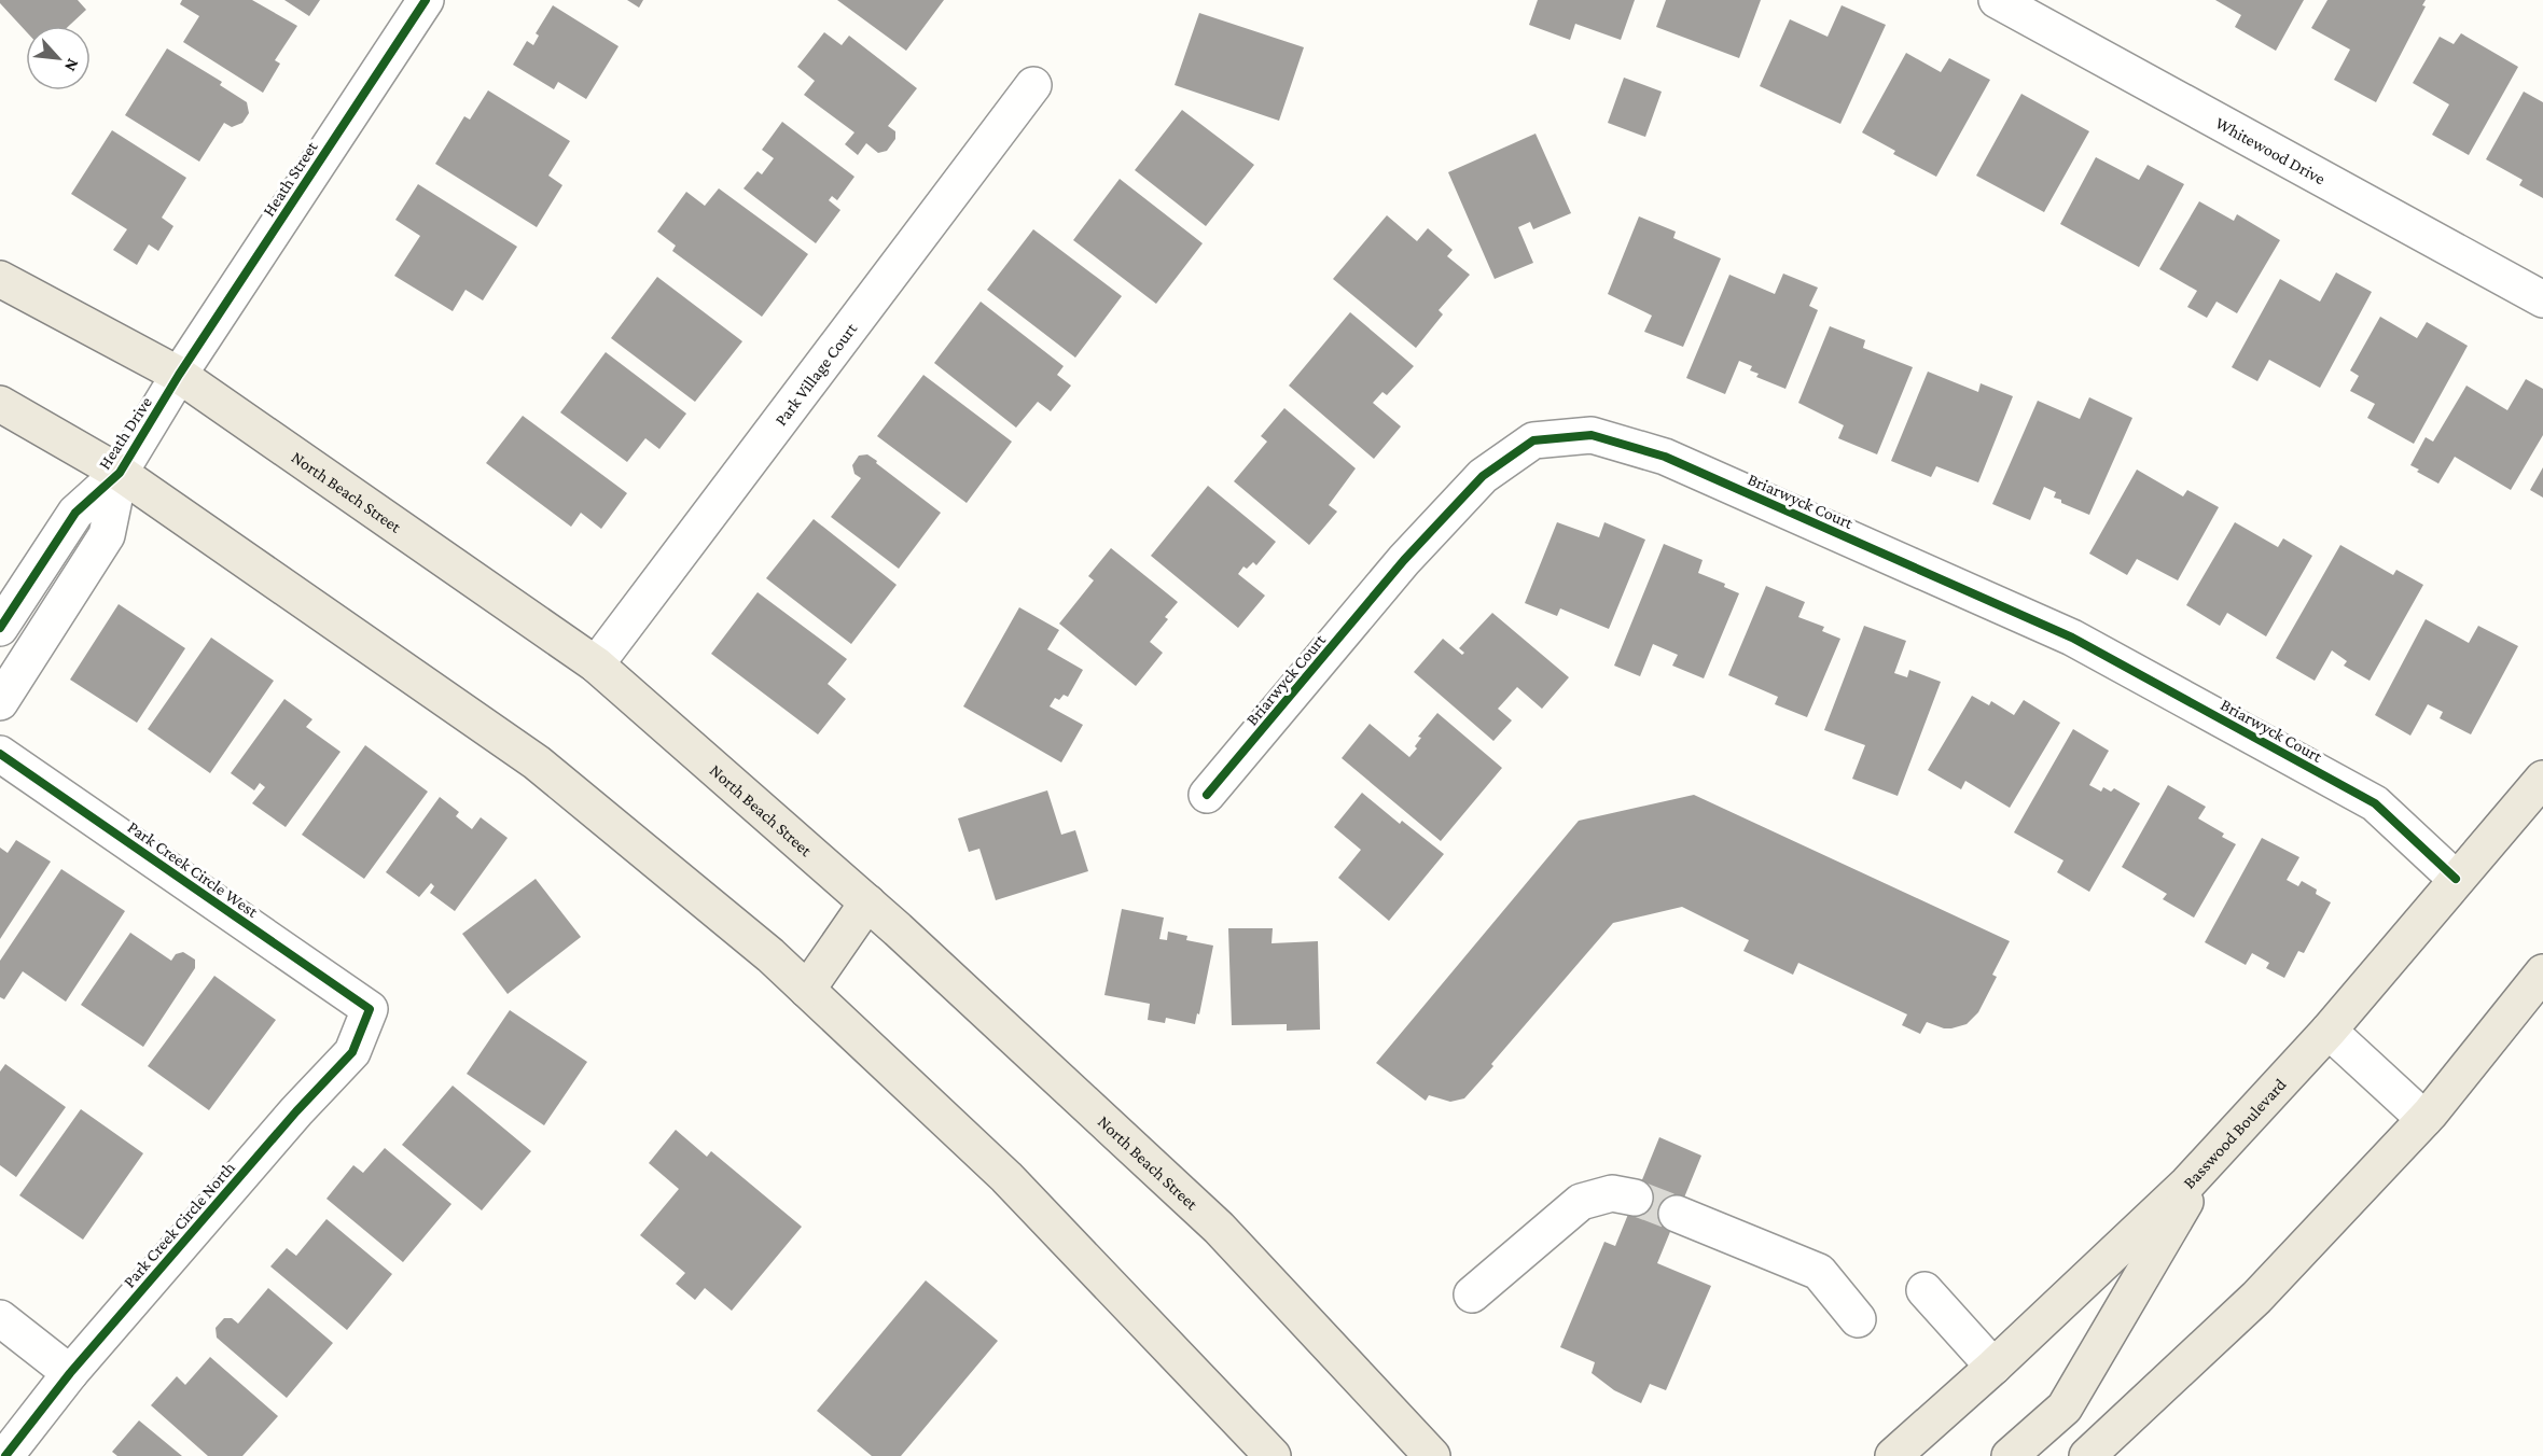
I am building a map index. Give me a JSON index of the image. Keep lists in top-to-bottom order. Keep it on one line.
{"streets":{"main road":["North Beach Street","Basswood Boulevard"],"street":["Whitewood Drive","Heath Street","Park Village Court","Heath Drive","Briarwyck Court","Park Creek Circle West","Park Creek Circle North"]},"crossings":[["Heath Street","Heath Drive"],["Heath Street","North Beach Street"],["Park Village Court","North Beach Street"],["Heath Drive","North Beach Street"],["Briarwyck Court","Basswood Boulevard"],["Park Creek Circle West","Park Creek Circle North"]],"north":"bottom right"}
